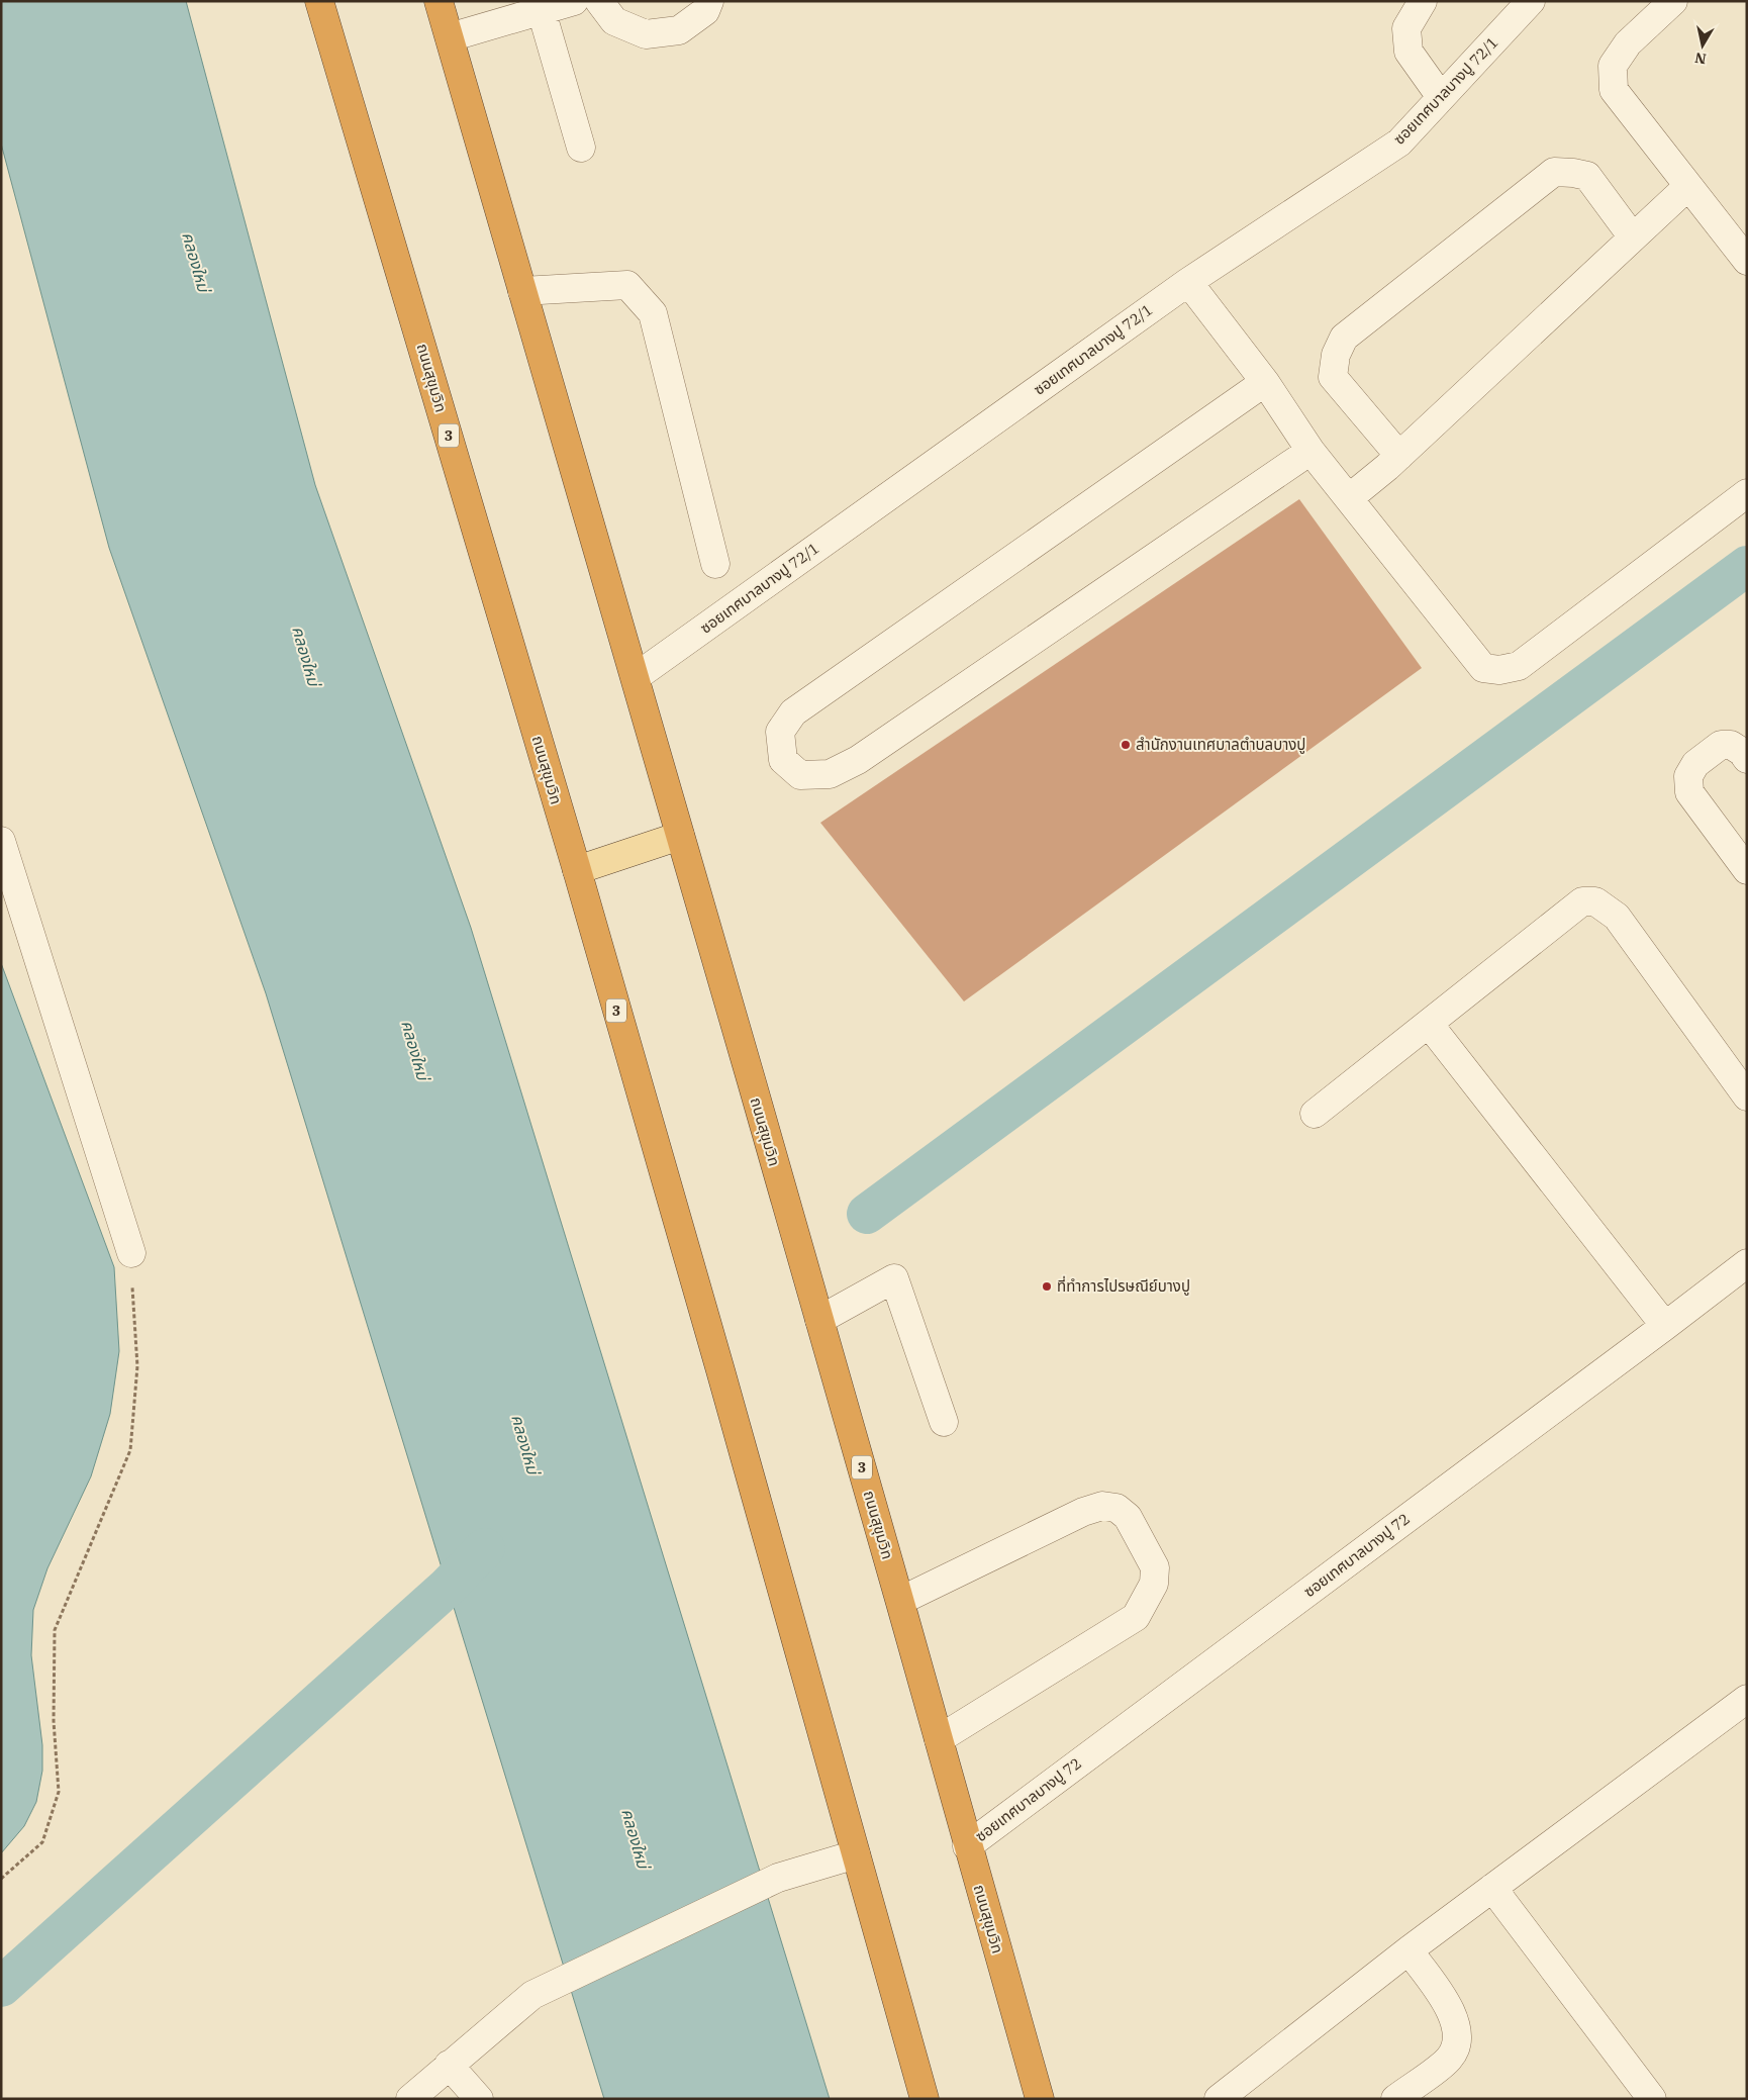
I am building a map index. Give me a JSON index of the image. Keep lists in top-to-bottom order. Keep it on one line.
{"streets":{"highway":["ถนนสุขุมวิท","3"],"street":["ซอยเทศบาลบางปู 72/1","ซอยเทศบาลบางปู 72"]},"crossings":[["ซอยเทศบาลบางปู 72/1","ถนนสุขุมวิท"],["ถนนสุขุมวิท","ซอยเทศบาลบางปู 72"]],"water":["คลองใหม่"],"places":["สำนักงานเทศบาลตำบลบางปู","ที่ทำการไปรษณีย์บางปู"],"north":"bottom"}
